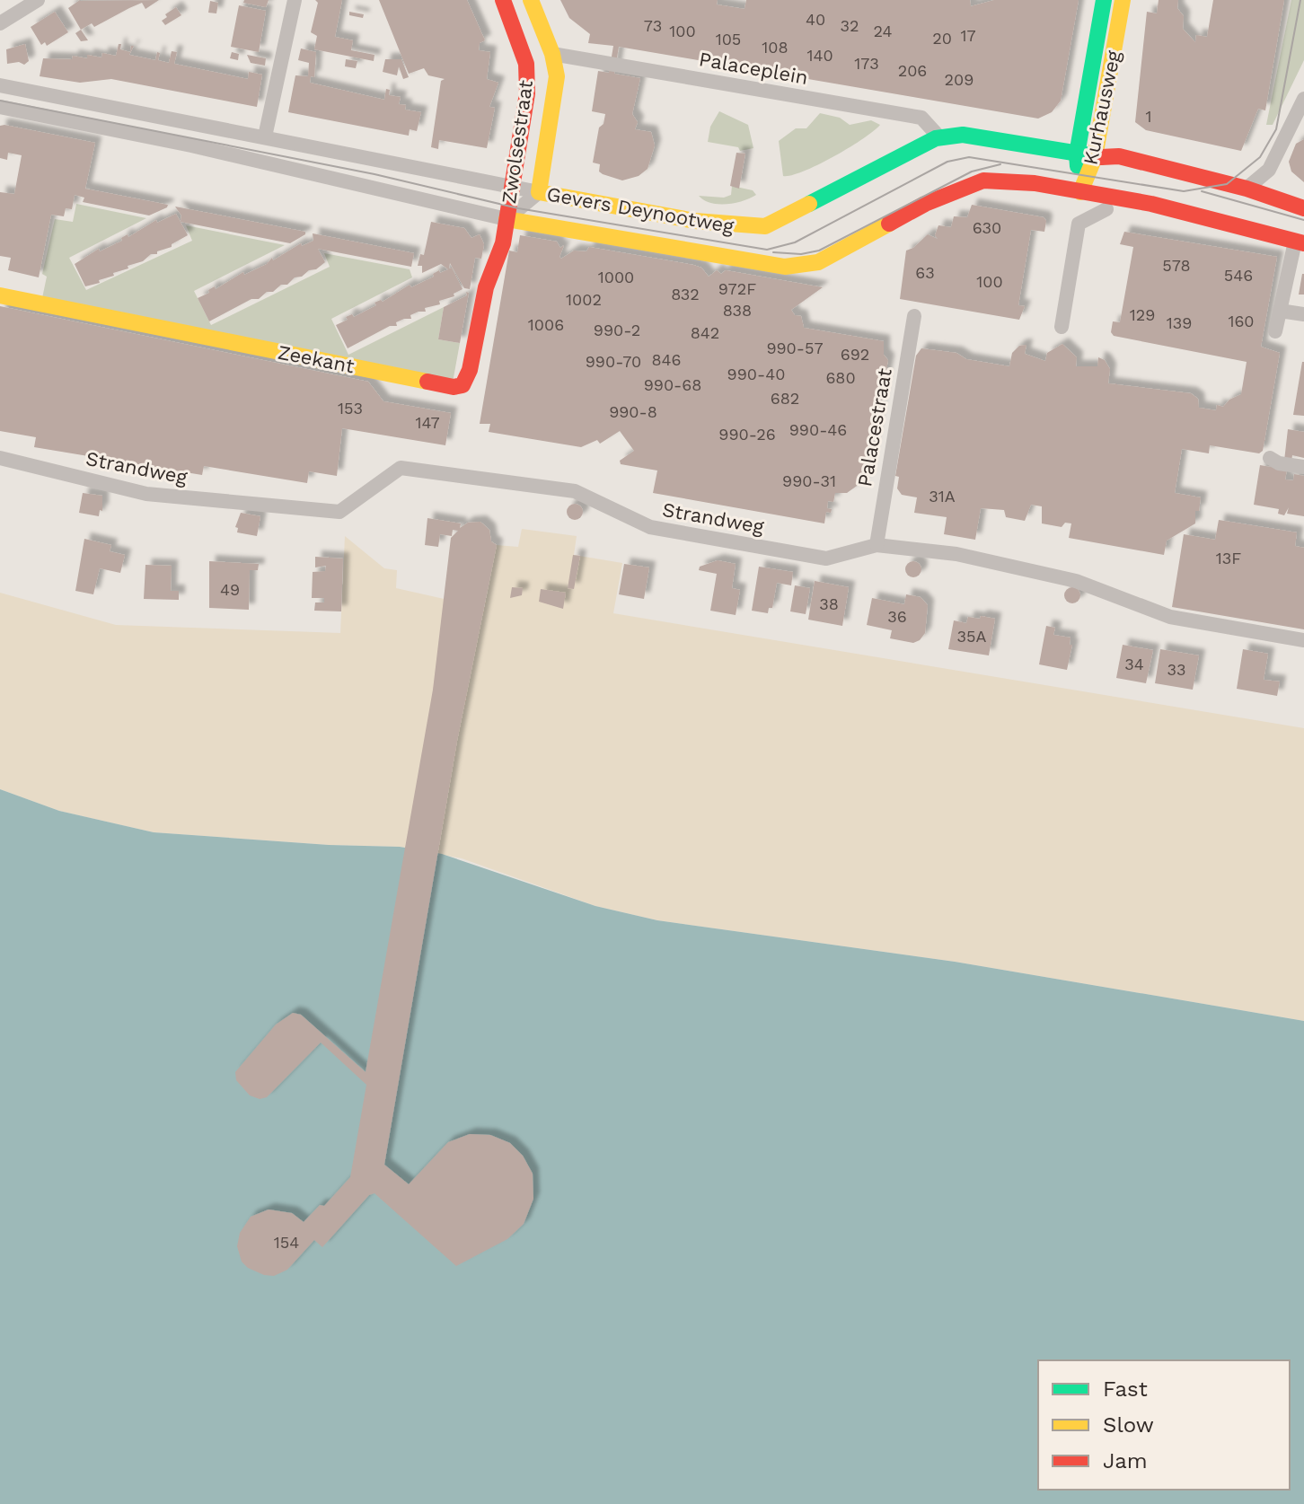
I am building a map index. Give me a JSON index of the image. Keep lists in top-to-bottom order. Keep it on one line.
{"streets":{"main road":["Kurhausweg","Zwolsestraat","Gevers Deynootweg","Zeekant"],"street":["Palaceplein","Palacestraat","Strandweg"]},"crossings":[["Palaceplein","Zwolsestraat"],["Palaceplein","Gevers Deynootweg"],["Kurhausweg","Gevers Deynootweg"],["Zwolsestraat","Gevers Deynootweg"],["Zwolsestraat","Zeekant"],["Gevers Deynootweg","Zeekant"],["Palacestraat","Strandweg"]],"house_numbers":["40","73","32","100","24","17","20","105","108","140","173","206","209","1","630","578","63","546","1000","100","972F","832","1002","838","129","160","139","1006","990-2","842","990-57","692","846","990-70","990-40","680","990-68","682","153","990-8","147","990-46","990-26","990-31","31A","13F","49","38","36","35A","34","33","154"],"legend":["Fast","Slow","Jam"]}
